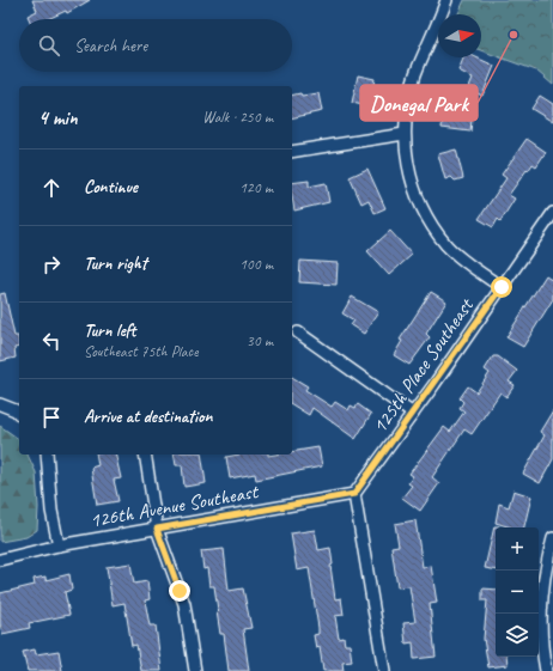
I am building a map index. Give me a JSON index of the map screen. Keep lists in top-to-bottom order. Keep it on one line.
{"streets":{"street":["125th Place Southeast","126th Avenue Southeast"]},"crossings":[["125th Place Southeast","126th Avenue Southeast"]],"places":["Donegal Park"],"north":"right","page":{"search":"Search here","heading":["4 min","Walk · 250 m"],"list":[["Continue","120 m"],["Turn right","100 m"],["Turn left","Southeast 75th Place","30 m"],"Arrive at destination"],"map_buttons":["+","−"]}}
